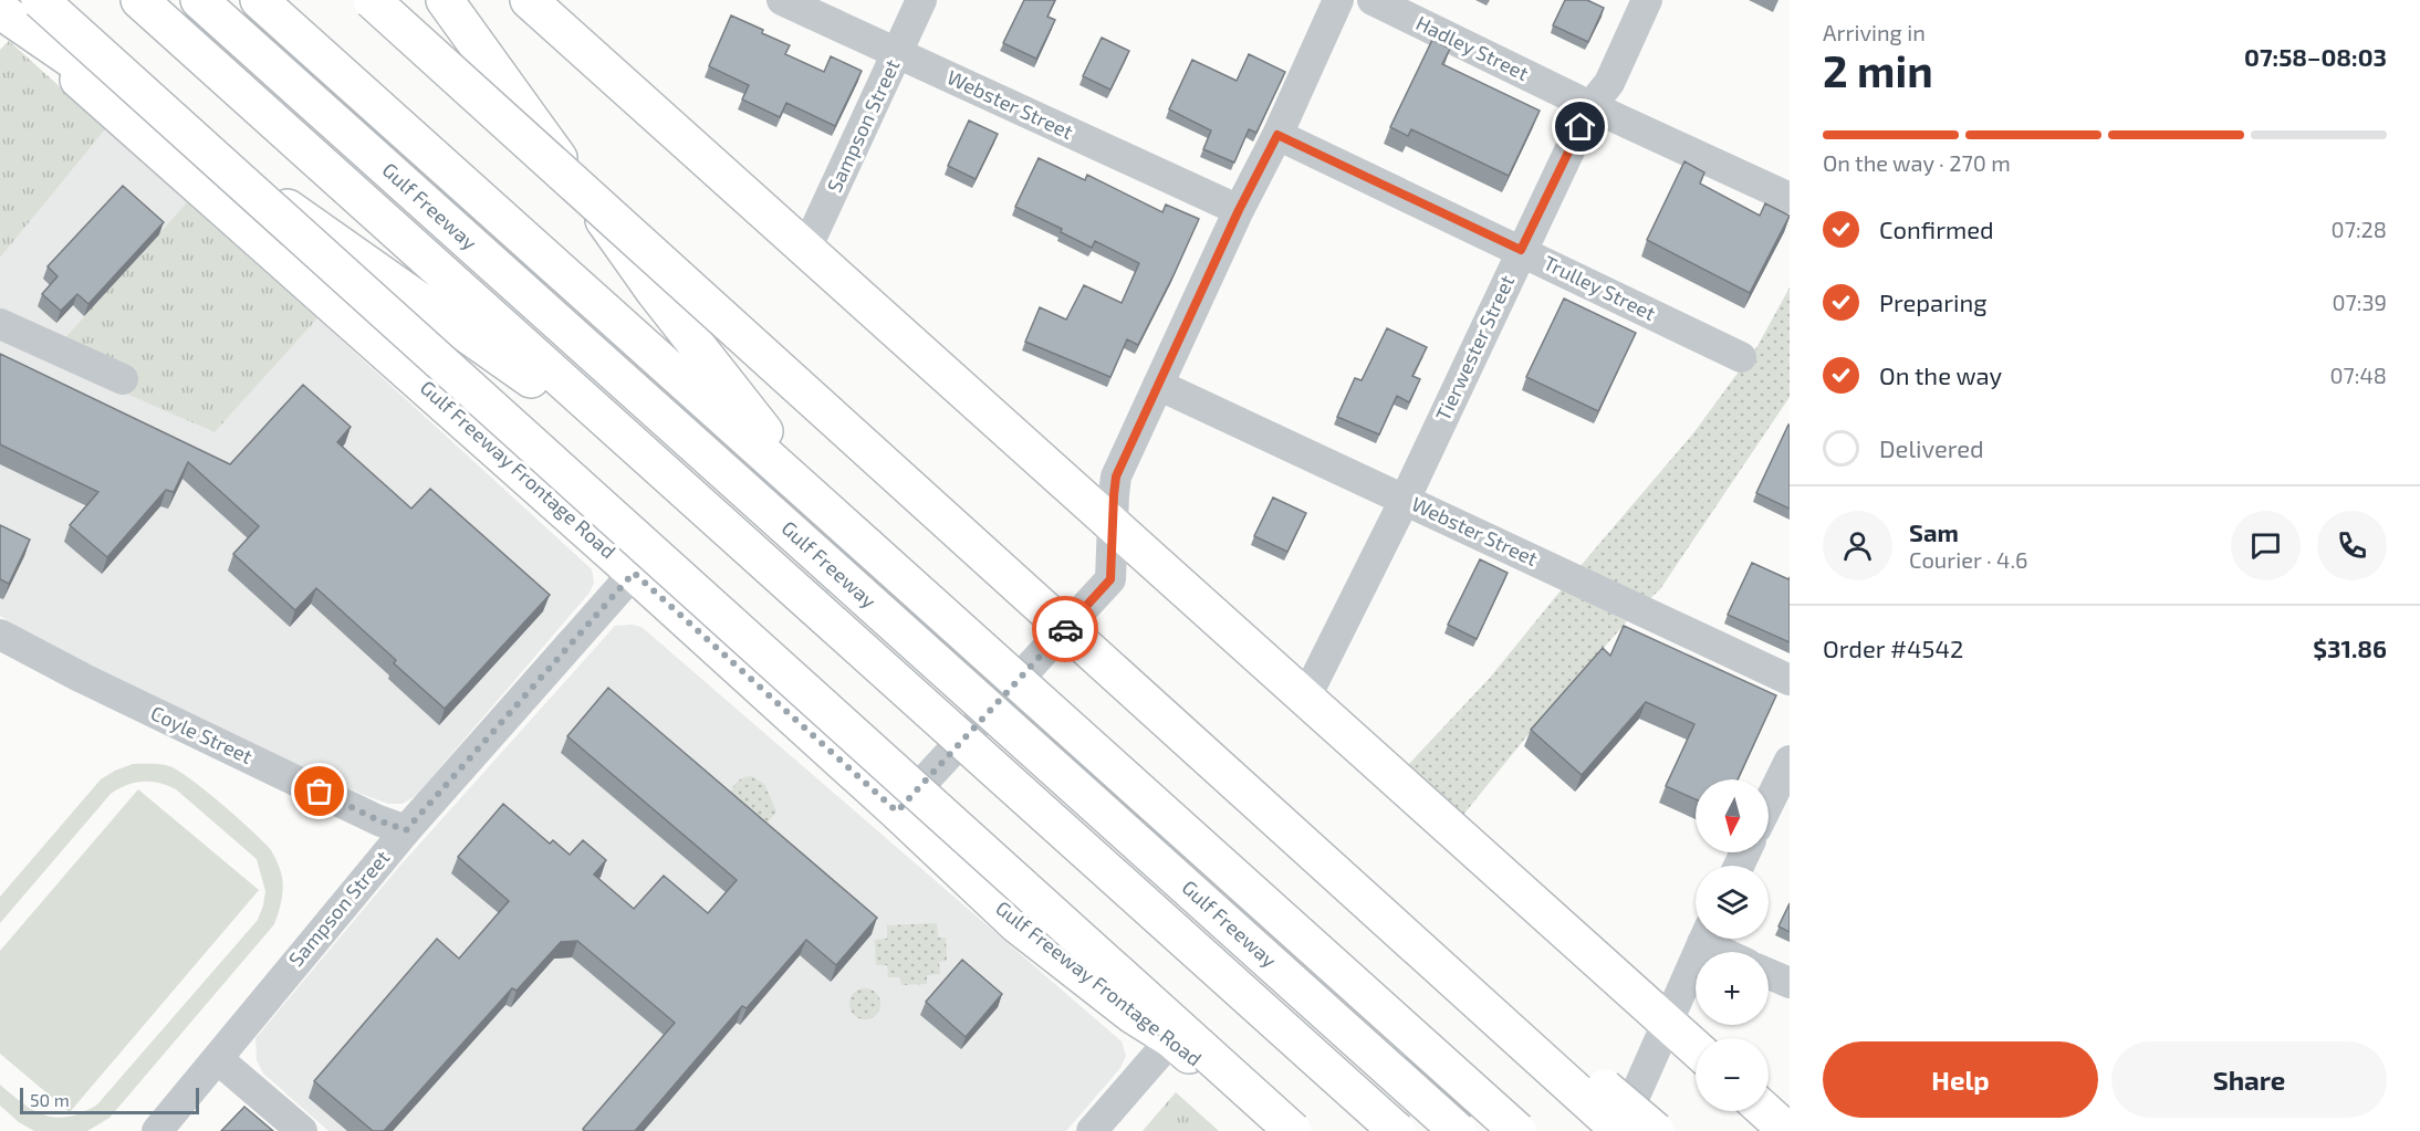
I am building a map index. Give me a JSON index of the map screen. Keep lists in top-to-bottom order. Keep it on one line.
{"streets":{"main road":["Gulf Freeway","Gulf Freeway Frontage Road"],"street":["Hadley Street","Webster Street","Sampson Street","Trulley Street","Tierwester Street","Coyle Street"]},"crossings":[["Hadley Street","Tierwester Street"],["Webster Street","Sampson Street"],["Webster Street","Tierwester Street"],["Sampson Street","Gulf Freeway Frontage Road"],["Sampson Street","Coyle Street"],["Trulley Street","Tierwester Street"]],"scale_bar":"50 m","north":"bottom","page":{"heading":["2 min","Arriving in","07:58–08:03"],"panel":["Sam","Courier · 4.6","Order #4542","$31.86"],"bar":"On the way · 270 m","list":[["Confirmed","07:28"],["Preparing","07:39"],["On the way","07:48"],"Delivered"],"map_buttons":["+","−"],"buttons":["Help","Share"],"scale":"50 m"}}
